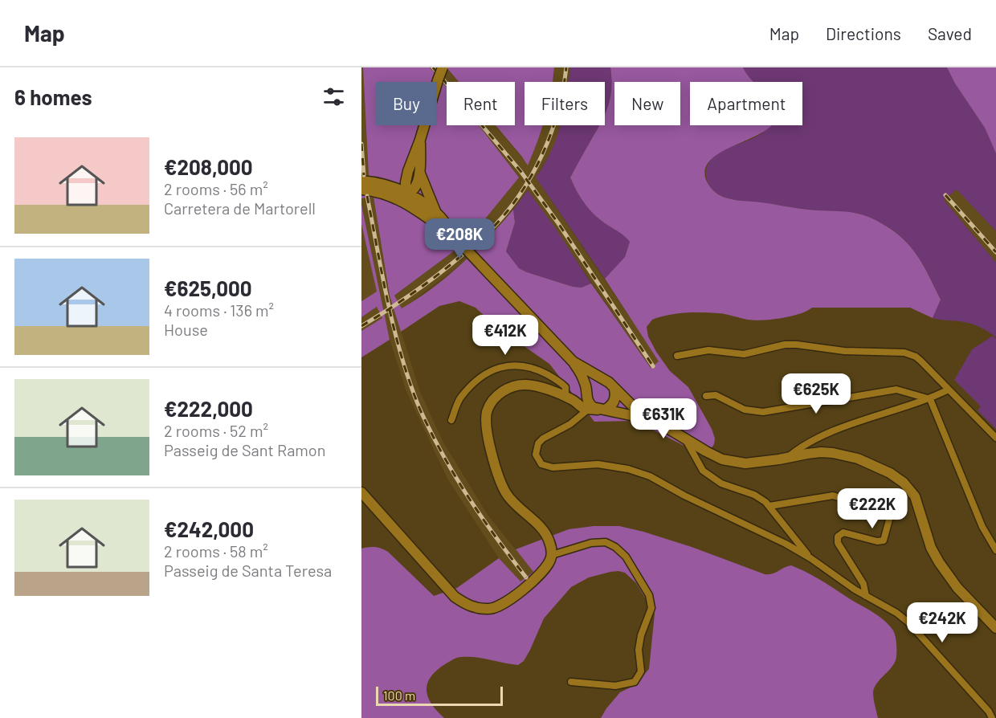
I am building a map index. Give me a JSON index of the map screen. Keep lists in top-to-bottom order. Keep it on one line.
{"scale_bar":"100 m","page":{"header":"Map","nav":["Map","Directions","Saved"],"heading":"6 homes","chip":["Buy","Rent","Filters","New","Apartment"],"list":[{"name":"€208,000","note":"2 rooms · 56 m² · Carretera de Martorell"},{"name":"€625,000","note":"4 rooms · 136 m² · House"},{"name":"€222,000","note":"2 rooms · 52 m² · Passeig de Sant Ramon"},{"name":"€242,000","note":"2 rooms · 58 m² · Passeig de Santa Teresa"}],"price":["€208K","€412K","€625K","€631K","€222K","€242K"],"scale":"100 m"}}
